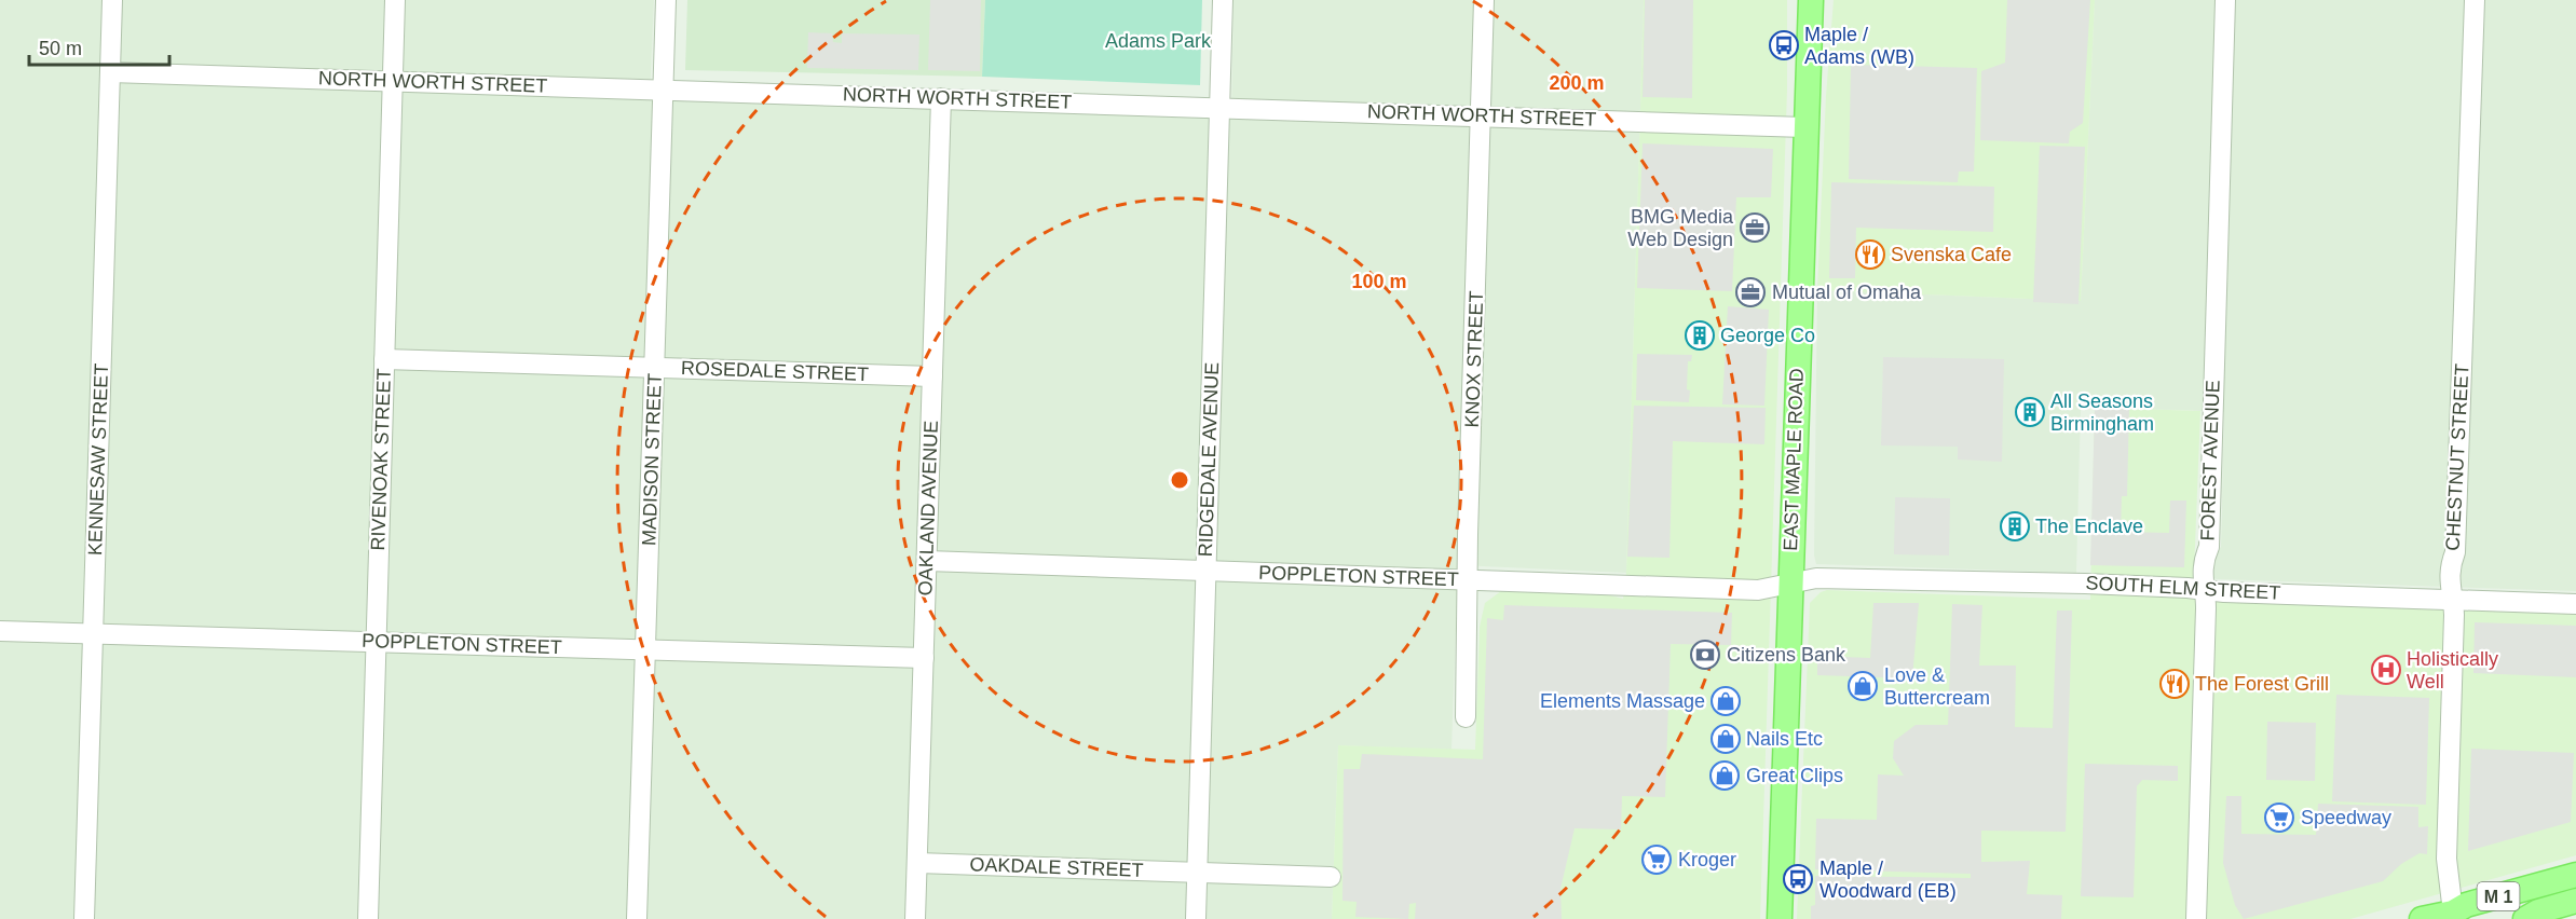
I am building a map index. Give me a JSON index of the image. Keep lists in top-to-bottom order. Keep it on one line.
{"streets":{"main road":["EAST MAPLE ROAD","M 1"],"street":["NORTH WORTH STREET","KNOX STREET","ROSEDALE STREET","CHESTNUT STREET","KENNESAW STREET","RIVENOAK STREET","MADISON STREET","RIDGEDALE AVENUE","FOREST AVENUE","OAKLAND AVENUE","POPPLETON STREET","SOUTH ELM STREET","OAKDALE STREET"]},"crossings":[["NORTH WORTH STREET","KNOX STREET"],["NORTH WORTH STREET","KENNESAW STREET"],["NORTH WORTH STREET","RIVENOAK STREET"],["NORTH WORTH STREET","MADISON STREET"],["NORTH WORTH STREET","RIDGEDALE AVENUE"],["NORTH WORTH STREET","EAST MAPLE ROAD"],["NORTH WORTH STREET","OAKLAND AVENUE"],["KNOX STREET","POPPLETON STREET"],["ROSEDALE STREET","RIVENOAK STREET"],["ROSEDALE STREET","MADISON STREET"],["ROSEDALE STREET","OAKLAND AVENUE"],["CHESTNUT STREET","SOUTH ELM STREET"],["CHESTNUT STREET","M 1"],["KENNESAW STREET","POPPLETON STREET"],["RIVENOAK STREET","POPPLETON STREET"],["MADISON STREET","POPPLETON STREET"],["RIDGEDALE AVENUE","POPPLETON STREET"],["RIDGEDALE AVENUE","OAKDALE STREET"],["EAST MAPLE ROAD","POPPLETON STREET"],["EAST MAPLE ROAD","SOUTH ELM STREET"],["FOREST AVENUE","SOUTH ELM STREET"],["OAKLAND AVENUE","POPPLETON STREET"],["OAKLAND AVENUE","OAKDALE STREET"],["POPPLETON STREET","SOUTH ELM STREET"]],"parks":["Adams Park"],"places":{"bus stop":["Maple / Adams (WB)","Maple / Woodward (EB)"],"office":["BMG Media Web Design","Mutual of Omaha"],"restaurant":["Svenska Cafe","The Forest Grill"],"building":["George Co","All Seasons Birmingham","The Enclave"],"bank":["Citizens Bank"],"hospital":["Holistically Well"],"shop":["Love & Buttercream","Elements Massage","Nails Etc","Great Clips"],"supermarket":["Speedway","Kroger"]},"scale_bar":"50 m","rings":["200 m","100 m"]}
